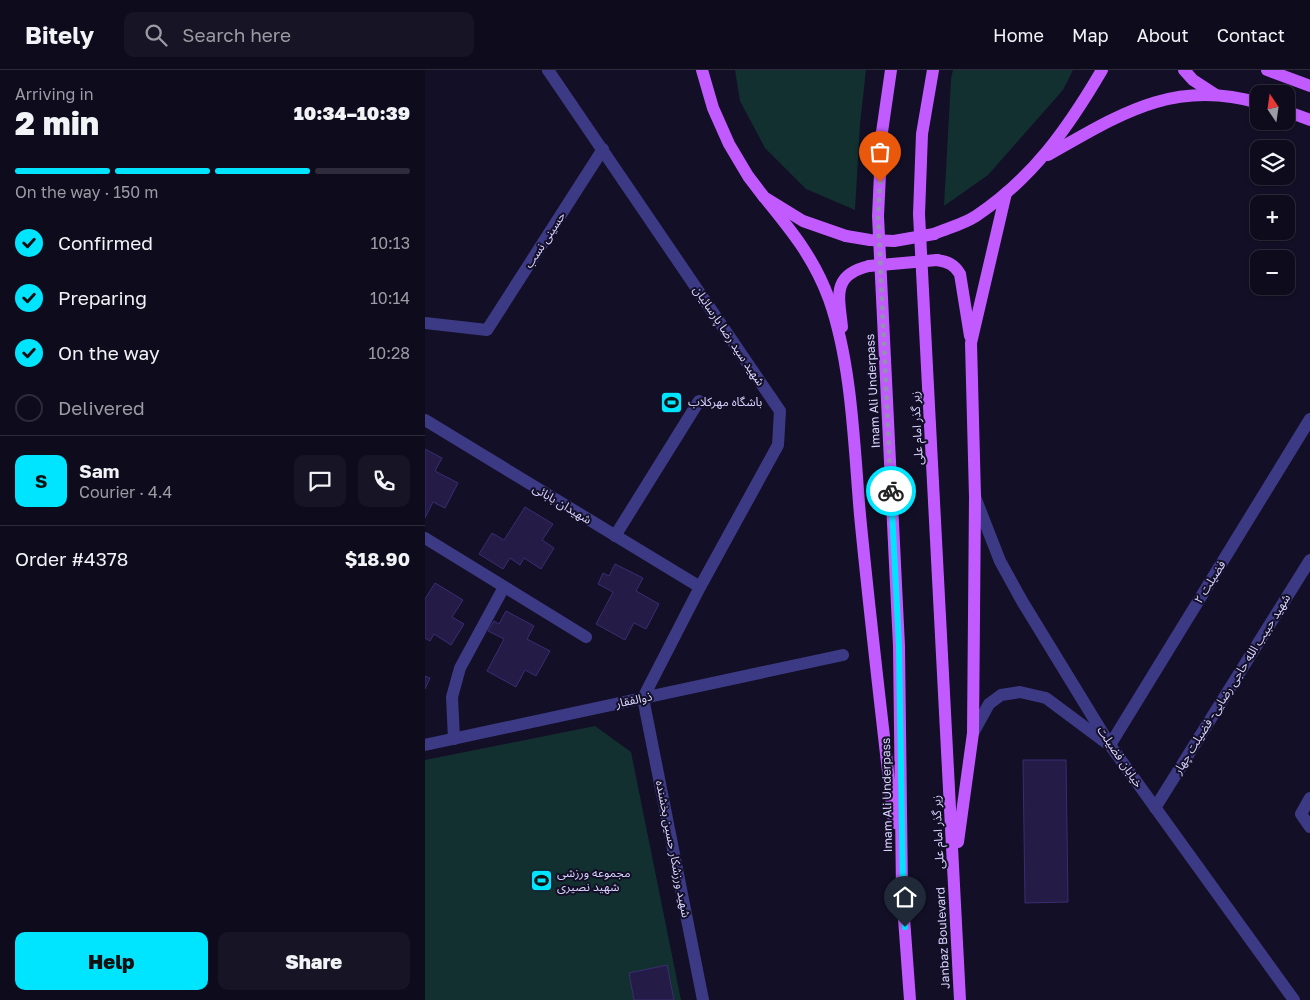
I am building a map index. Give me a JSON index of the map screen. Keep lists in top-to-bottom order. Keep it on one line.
{"streets":{"main road":["Imam Ali Underpass","زیر گذر امام علی","Janbaz Boulevard"],"street":["حسینی نسب","شهید سید رضا پارسائیان","شهیدان بابائی","فضیلت ۲","شهید حبیب الله حاجی رضایی- فضیلت چهار","ذوالفقار","خیابان فضیلت","شهید ورزشکار حسین بخشنده"]},"crossings":[["حسینی نسب","شهید سید رضا پارسائیان"],["شهید سید رضا پارسائیان","شهیدان بابائی"],["شهید سید رضا پارسائیان","ذوالفقار"],["شهید سید رضا پارسائیان","شهید ورزشکار حسین بخشنده"],["زیر گذر امام علی","Janbaz Boulevard"],["فضیلت ۲","خیابان فضیلت"],["شهید حبیب الله حاجی رضایی- فضیلت چهار","خیابان فضیلت"],["ذوالفقار","شهید ورزشکار حسین بخشنده"]],"places":{"sports":["باشگاه مهرکلاب","مجموعه ورزشی شهید نصیری"]},"north":"top","page":{"header":"Bitely","search":"Search here","nav":["Home","Map","About","Contact"],"heading":["2 min","Arriving in","10:34–10:39"],"panel":["Sam","Courier · 4.4","Order #4378","$18.90"],"map_buttons":["+","−"],"bar":"On the way · 150 m","list":[["Confirmed","10:13"],["Preparing","10:14"],["On the way","10:28"],"Delivered"],"round":"S","buttons":["Help","Share"]}}
